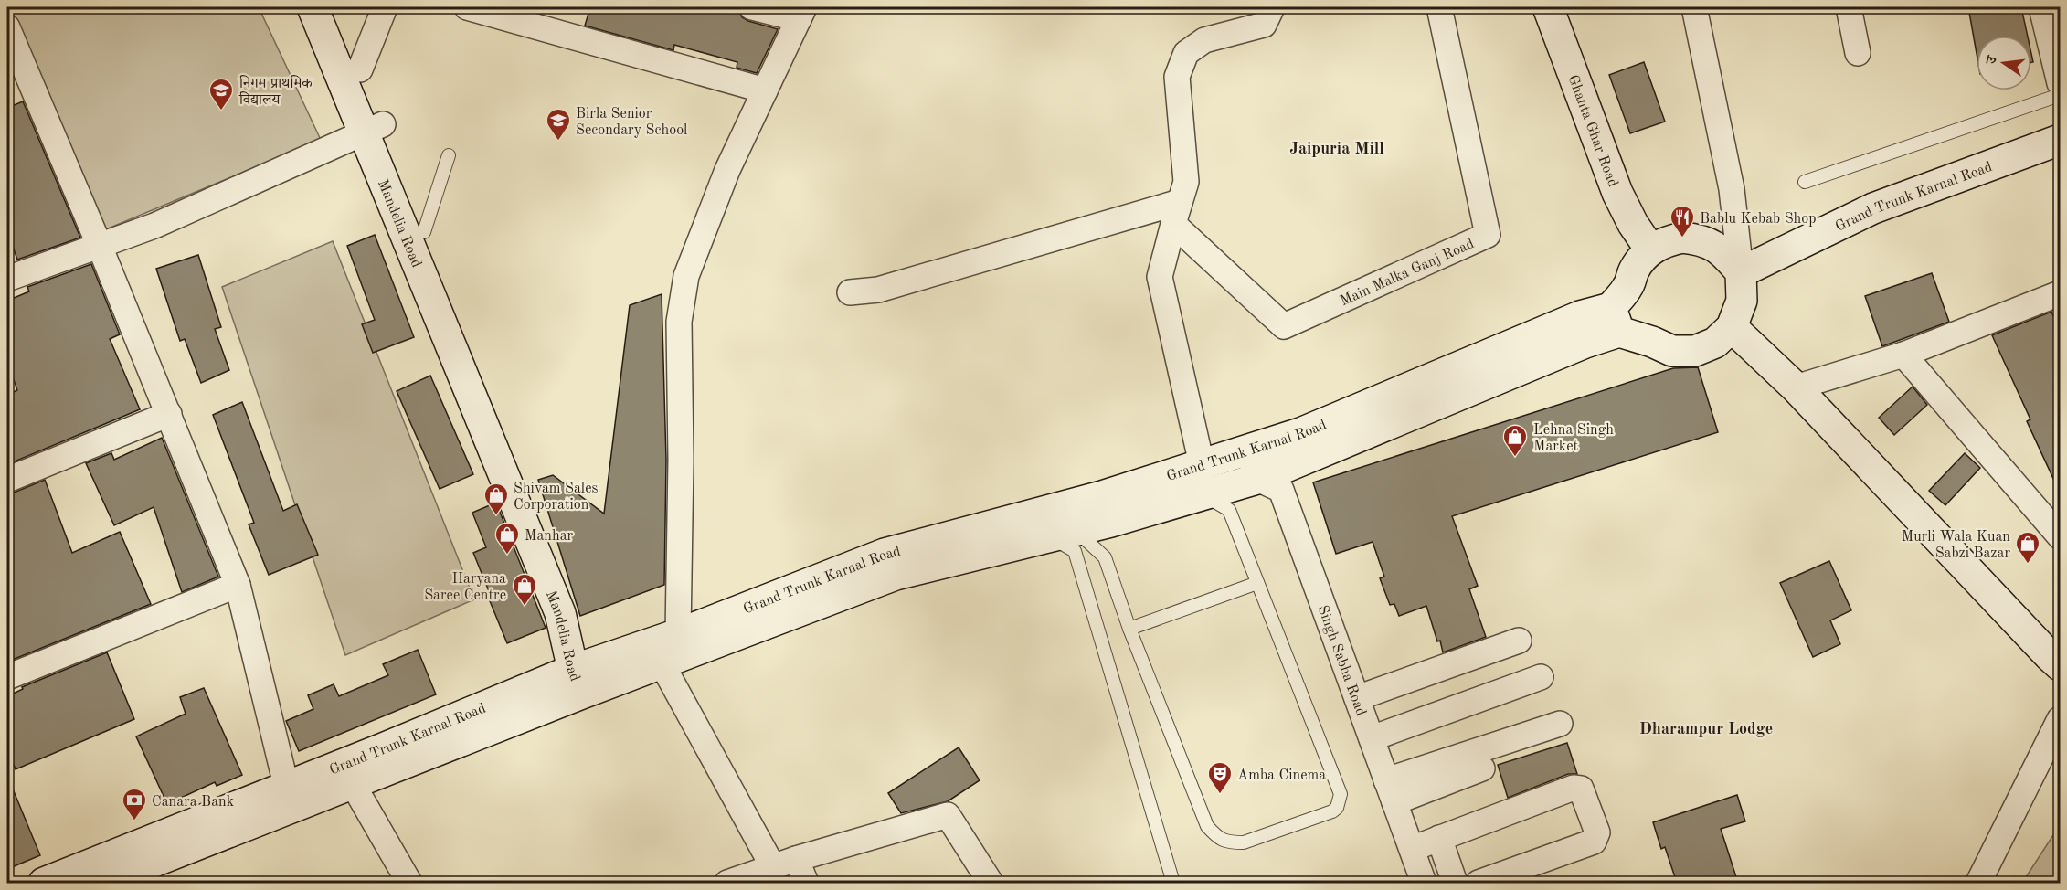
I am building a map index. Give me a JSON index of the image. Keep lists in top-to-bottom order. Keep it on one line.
{"streets":{"main road":["Ghanta Ghar Road","Grand Trunk Karnal Road","Mandelia Road"],"street":["Main Malka Ganj Road","Singh Sabha Road"]},"crossings":[["Ghanta Ghar Road","Grand Trunk Karnal Road"],["Grand Trunk Karnal Road","Mandelia Road"],["Grand Trunk Karnal Road","Singh Sabha Road"]],"districts":["Jaipuria Mill","Dharampur Lodge"],"places":{"school or university":["निगम प्राथमिक विद्यालय","Birla Senior Secondary School"],"restaurant":["Bablu Kebab Shop"],"shop":["Lehna Singh Market","Shivam Sales Corporation","Manhar","Murli Wala Kuan Sabzi Bazar","Haryana Saree Centre"],"theatre":["Amba Cinema"],"bank":["Canara Bank"]},"north":"left"}
